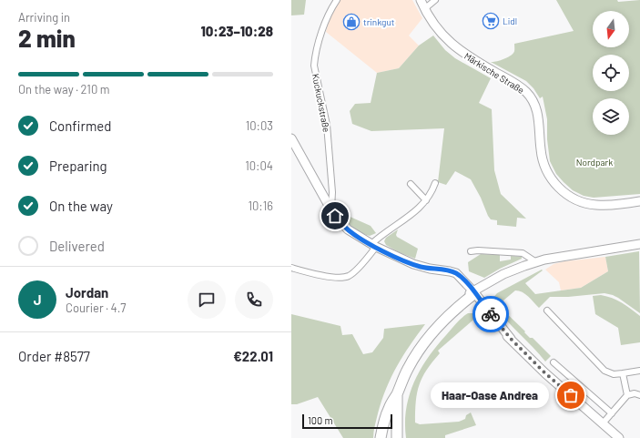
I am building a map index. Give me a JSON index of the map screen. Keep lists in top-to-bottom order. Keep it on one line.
{"streets":{"main road":["Märkische Straße"],"street":["Kuckuckstraße"]},"parks":["Nordpark"],"places":{"supermarket":["Lidl"],"shop":["trinkgut"],"other":["Haar-Oase Andrea"]},"scale_bar":"100 m","north":"bottom","page":{"heading":["2 min","Arriving in","10:23–10:28"],"panel":["Jordan","Courier · 4.7","Order #8577","€22.01"],"bar":"On the way · 210 m","list":[["Confirmed","10:03"],["Preparing","10:04"],["On the way","10:16"],"Delivered"],"round":"J","bubble":"Haar-Oase Andrea","scale":"100 m"}}
